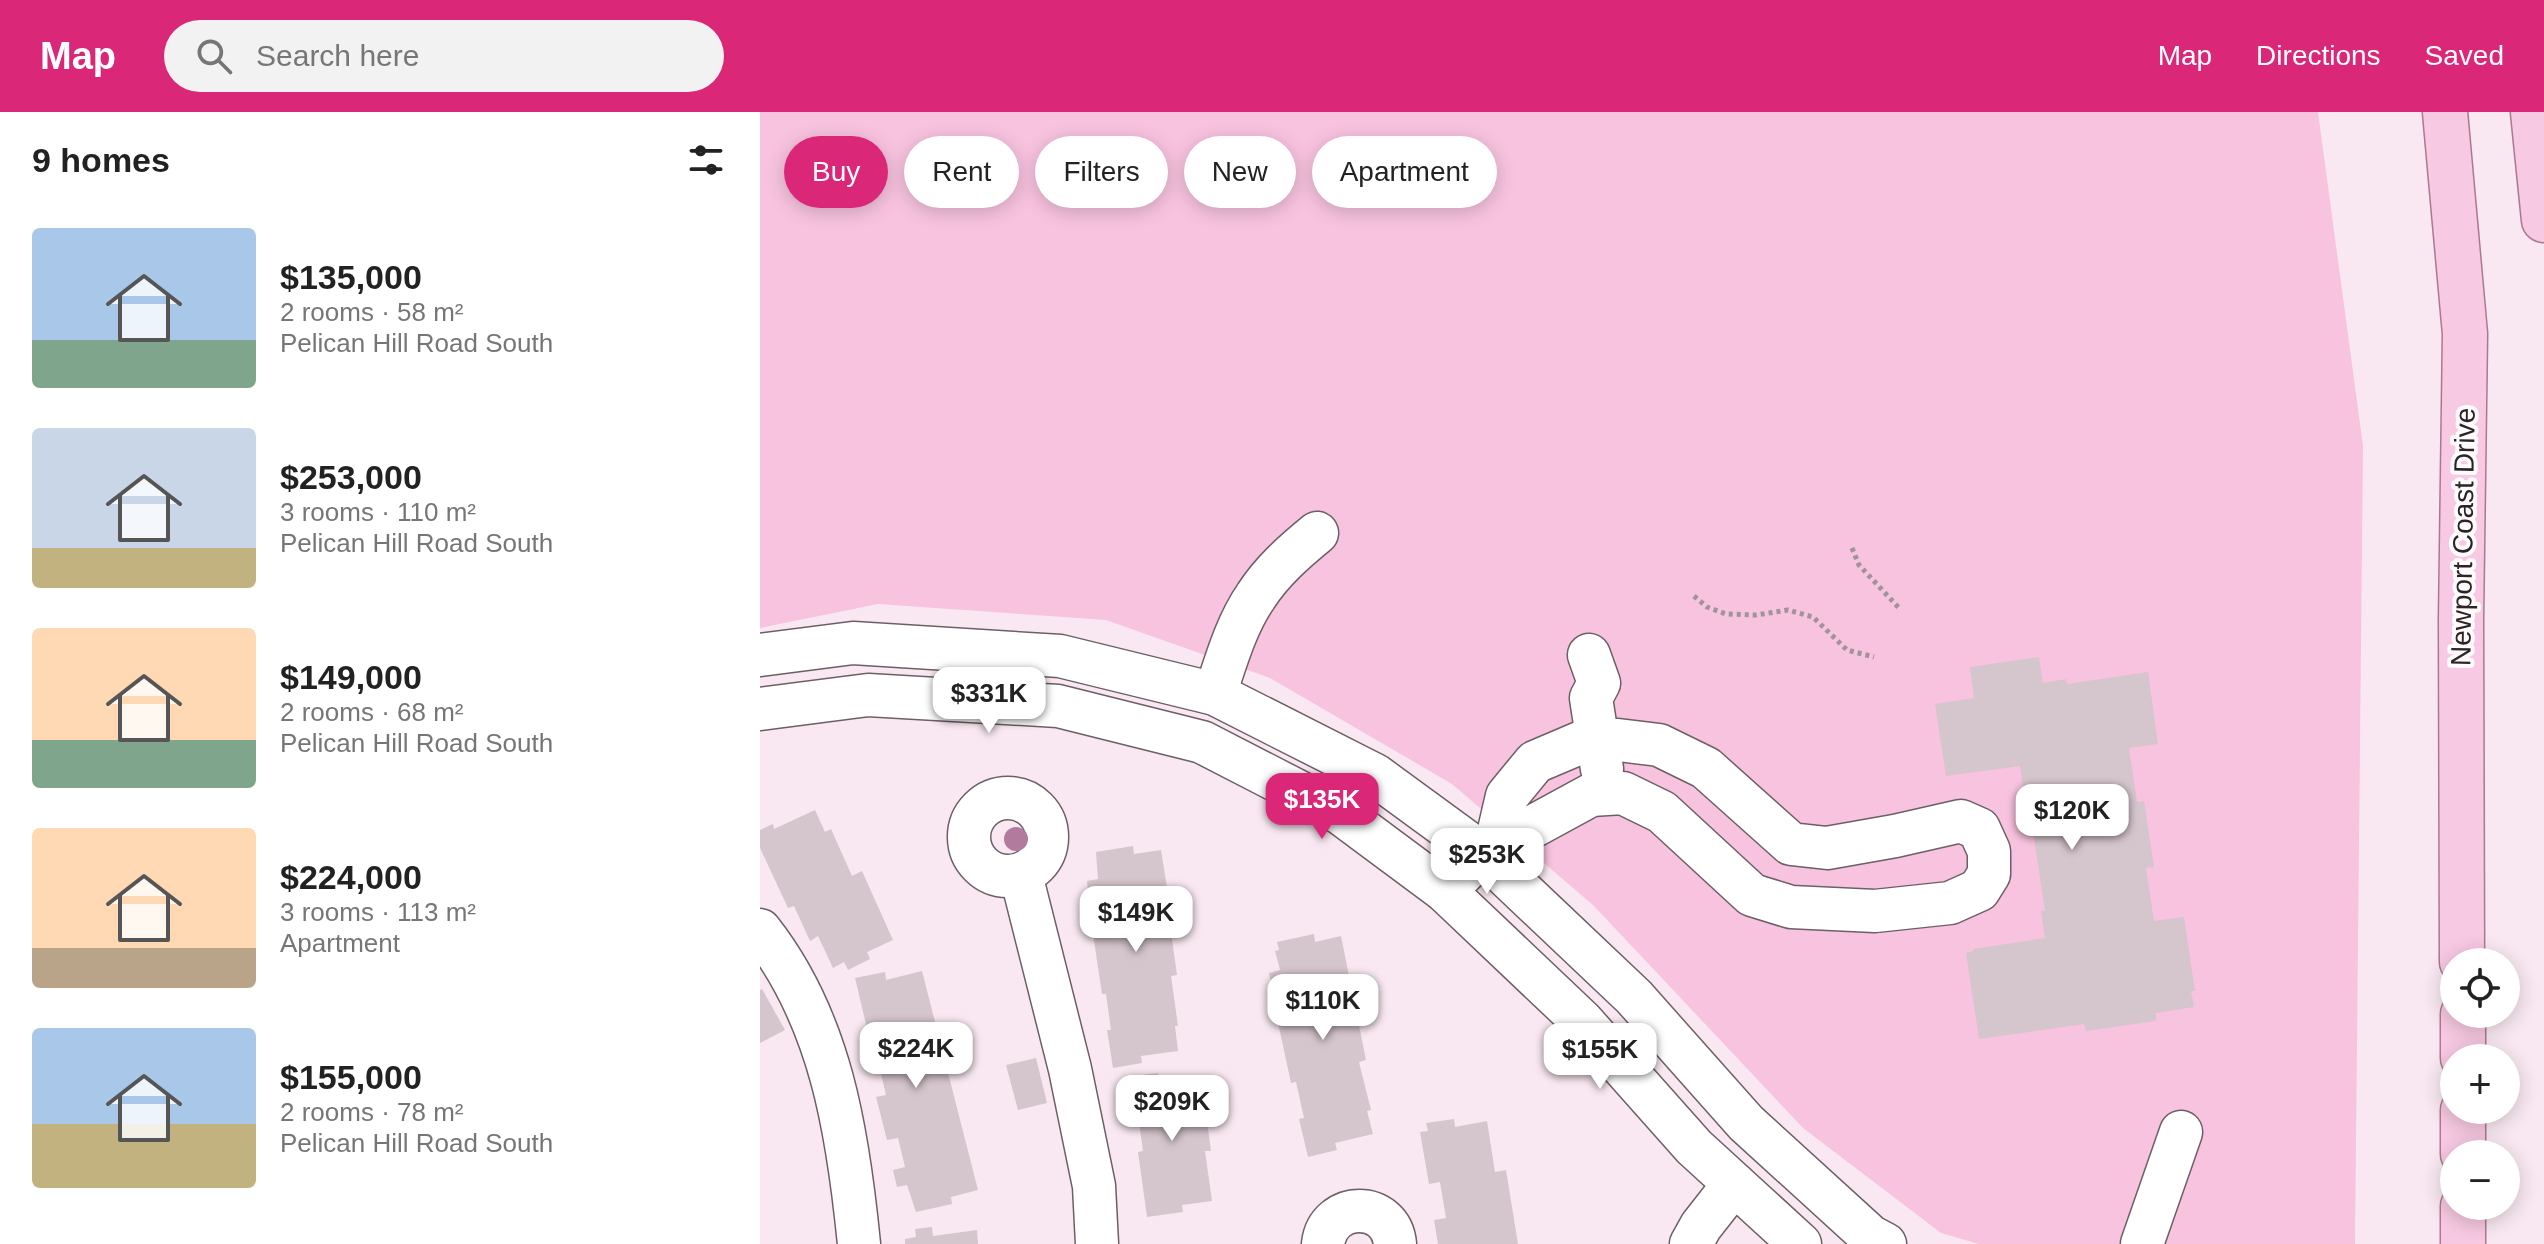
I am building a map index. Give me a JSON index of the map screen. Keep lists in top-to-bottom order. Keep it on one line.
{"streets":{"main road":["Newport Coast Drive"]},"page":{"header":"Map","search":"Search here","nav":["Map","Directions","Saved"],"heading":"9 homes","chip":["Buy","Rent","Filters","New","Apartment"],"list":[{"name":"$135,000","note":"2 rooms · 58 m² · Pelican Hill Road South"},{"name":"$253,000","note":"3 rooms · 110 m² · Pelican Hill Road South"},{"name":"$149,000","note":"2 rooms · 68 m² · Pelican Hill Road South"},{"name":"$224,000","note":"3 rooms · 113 m² · Apartment"},{"name":"$155,000","note":"2 rooms · 78 m² · Pelican Hill Road South"}],"price":["$331K","$135K","$120K","$253K","$149K","$110K","$224K","$155K","$209K"],"map_buttons":["+","−"]}}
